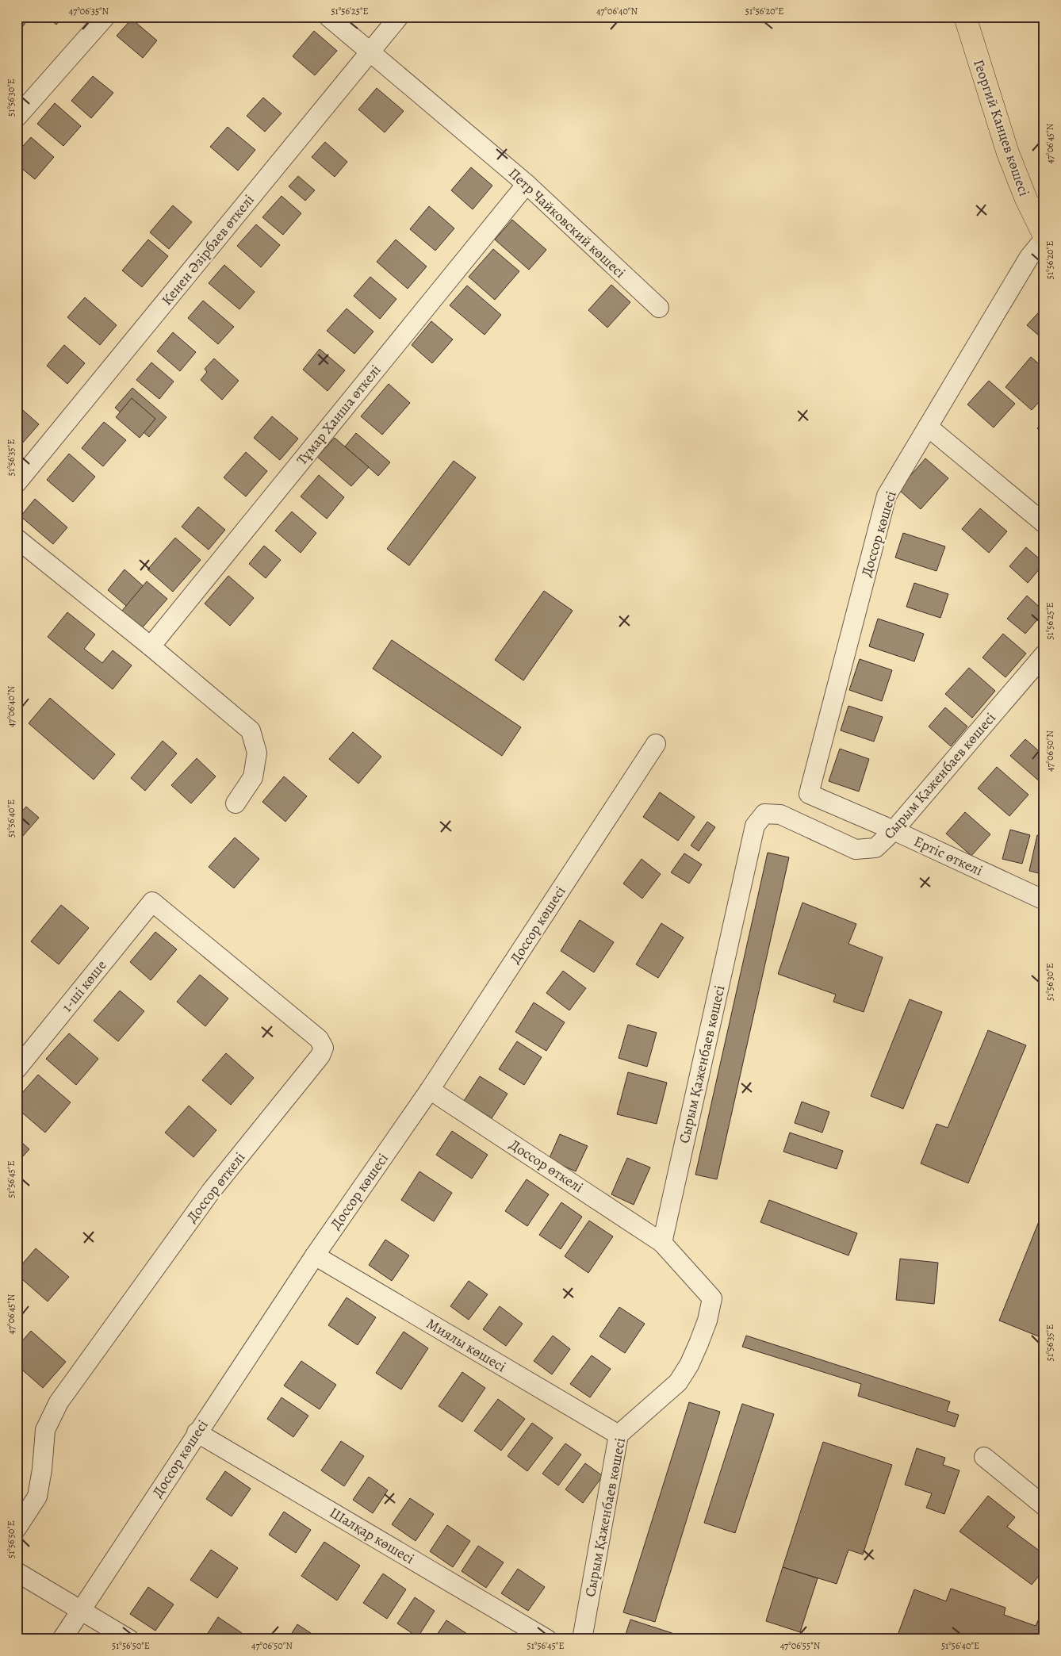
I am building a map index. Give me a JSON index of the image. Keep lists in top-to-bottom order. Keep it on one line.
{"streets":{"main road":["Георгий Канцев көшесі"],"street":["Петр Чайковский көшесі","Кенен Әзірбаев өткелі","Тұмар Ханша өткелі","Доссор көшесі","Сырым Қаженбаев көшесі","Ертіс өткелі","1-ші көше","Доссор өткелі","Миялы көшесі","Шалқар көшесі"]},"crossings":[["Георгий Канцев көшесі","Доссор көшесі"],["Петр Чайковский көшесі","Кенен Әзірбаев өткелі"],["Петр Чайковский көшесі","Тұмар Ханша өткелі"],["Доссор көшесі","Ертіс өткелі"],["Доссор көшесі","Доссор өткелі"],["Доссор көшесі","Миялы көшесі"],["Доссор көшесі","Шалқар көшесі"],["Сырым Қаженбаев көшесі","Ертіс өткелі"],["Сырым Қаженбаев көшесі","Доссор өткелі"],["Сырым Қаженбаев көшесі","Миялы көшесі"],["1-ші көше","Доссор өткелі"]],"coordinates":["47°06'35\"N","51°56'25\"E","47°06'40\"N","51°56'20\"E","51°56'30\"E","47°06'45\"N","51°56'35\"E","47°06'50\"N","51°56'40\"E","51°56'45\"E","51°56'50\"E","47°06'55\"N"]}
